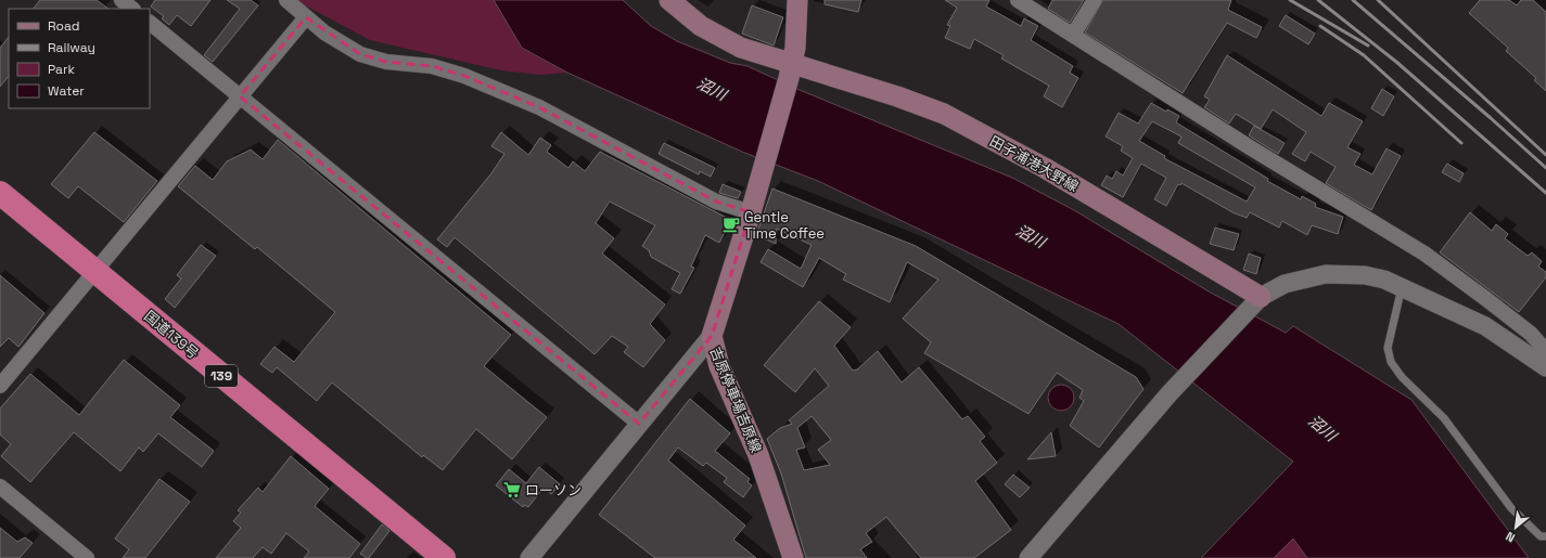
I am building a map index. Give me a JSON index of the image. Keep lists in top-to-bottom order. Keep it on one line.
{"streets":{"highway":["国道139号","139"],"main road":["田子浦港大野線","吉原停車場吉原線"]},"crossings":[["田子浦港大野線","吉原停車場吉原線"]],"water":["沼川"],"places":{"cafe":["Gentle Time Coffee"],"supermarket":["ローソン"]},"legend":["Road","Railway","Park","Water"],"north":"bottom left"}
